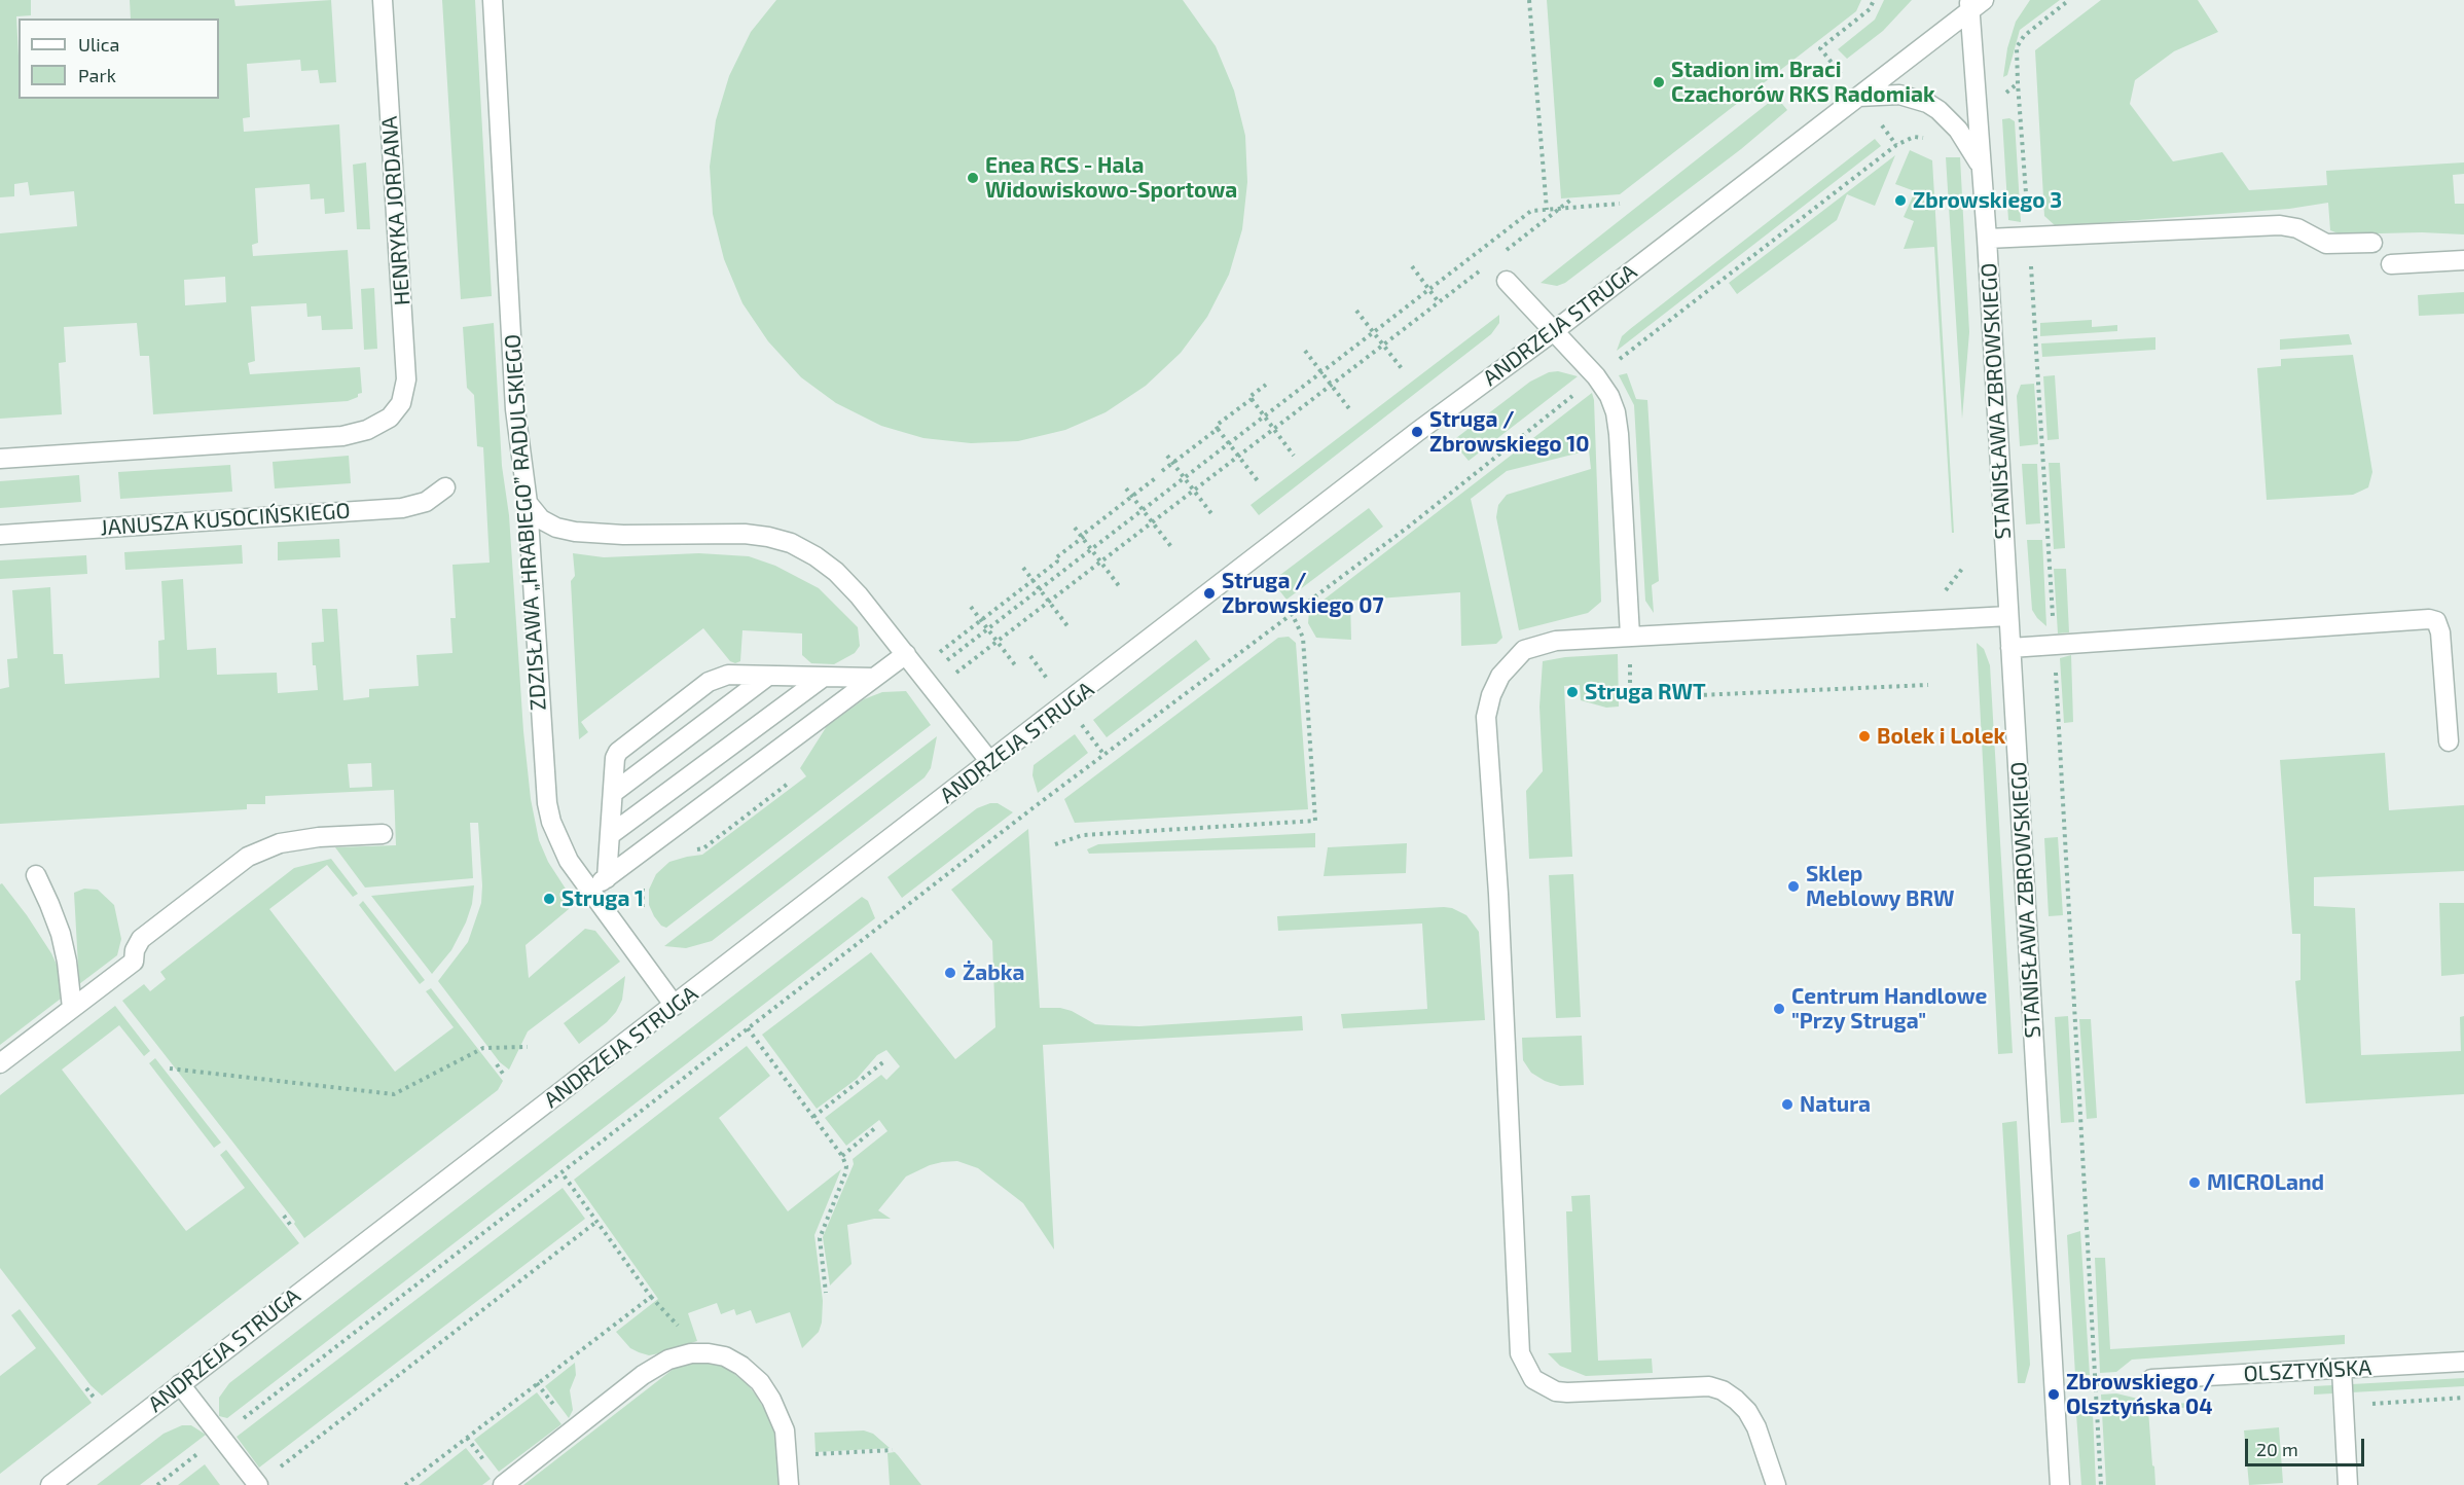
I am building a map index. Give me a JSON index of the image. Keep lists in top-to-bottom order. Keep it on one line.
{"streets":{"street":["HENRYKA JORDANA","ANDRZEJA STRUGA","STANISŁAWA ZBROWSKIEGO","JANUSZA KUSOCIŃSKIEGO","ZDZISŁAWA „HRABIEGO” RADULSKIEGO","OLSZTYŃSKA"]},"crossings":[["ANDRZEJA STRUGA","STANISŁAWA ZBROWSKIEGO"],["ANDRZEJA STRUGA","ZDZISŁAWA „HRABIEGO” RADULSKIEGO"]],"places":["Stadion im. Braci Czachorów RKS Radomiak","Enea RCS - Hala Widowiskowo-Sportowa","Zbrowskiego 3","Struga / Zbrowskiego 10","Struga / Zbrowskiego 07","Struga RWT","Bolek i Lolek","Sklep Meblowy BRW","Struga 1","Żabka","Centrum Handlowe \"Przy Struga\"","Natura","MICROLand","Zbrowskiego / Olsztyńska 04"],"legend":["Ulica","Park"],"scale_bar":"20 m"}
